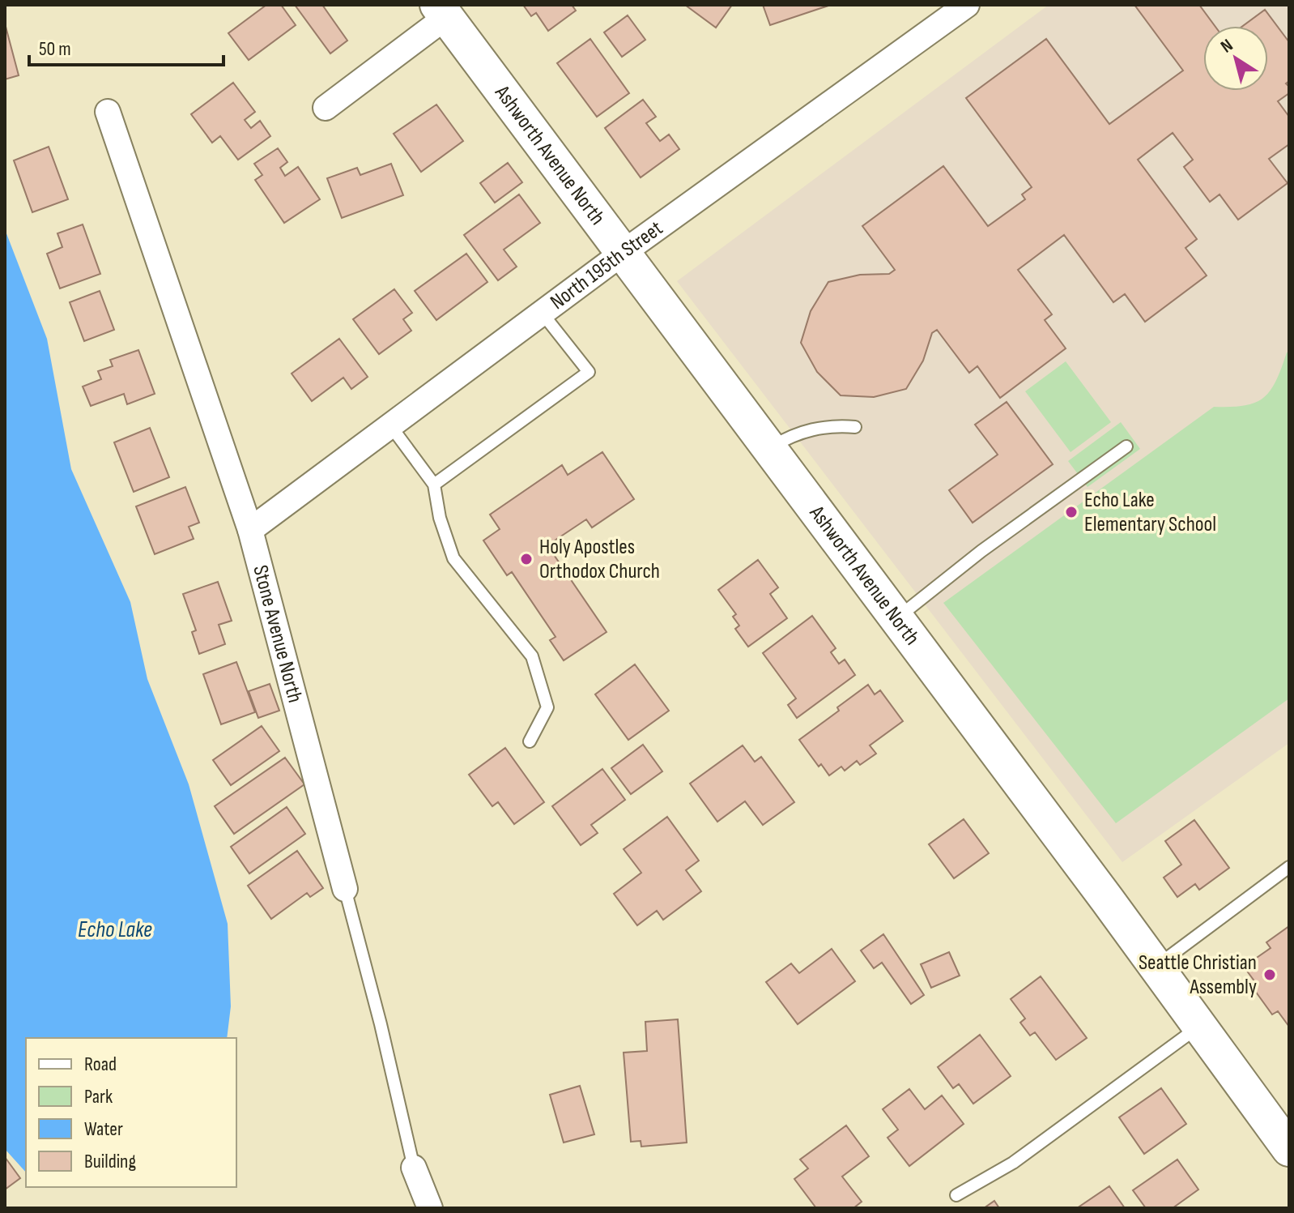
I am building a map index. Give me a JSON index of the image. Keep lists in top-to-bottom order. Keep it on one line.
{"streets":{"street":["Ashworth Avenue North","North 195th Street","Stone Avenue North"]},"crossings":[["Ashworth Avenue North","North 195th Street"],["North 195th Street","Stone Avenue North"]],"water":["Echo Lake"],"places":["Echo Lake Elementary School","Holy Apostles Orthodox Church","Seattle Christian Assembly"],"legend":["Road","Park","Water","Building"],"scale_bar":"50 m","north":"top left"}
